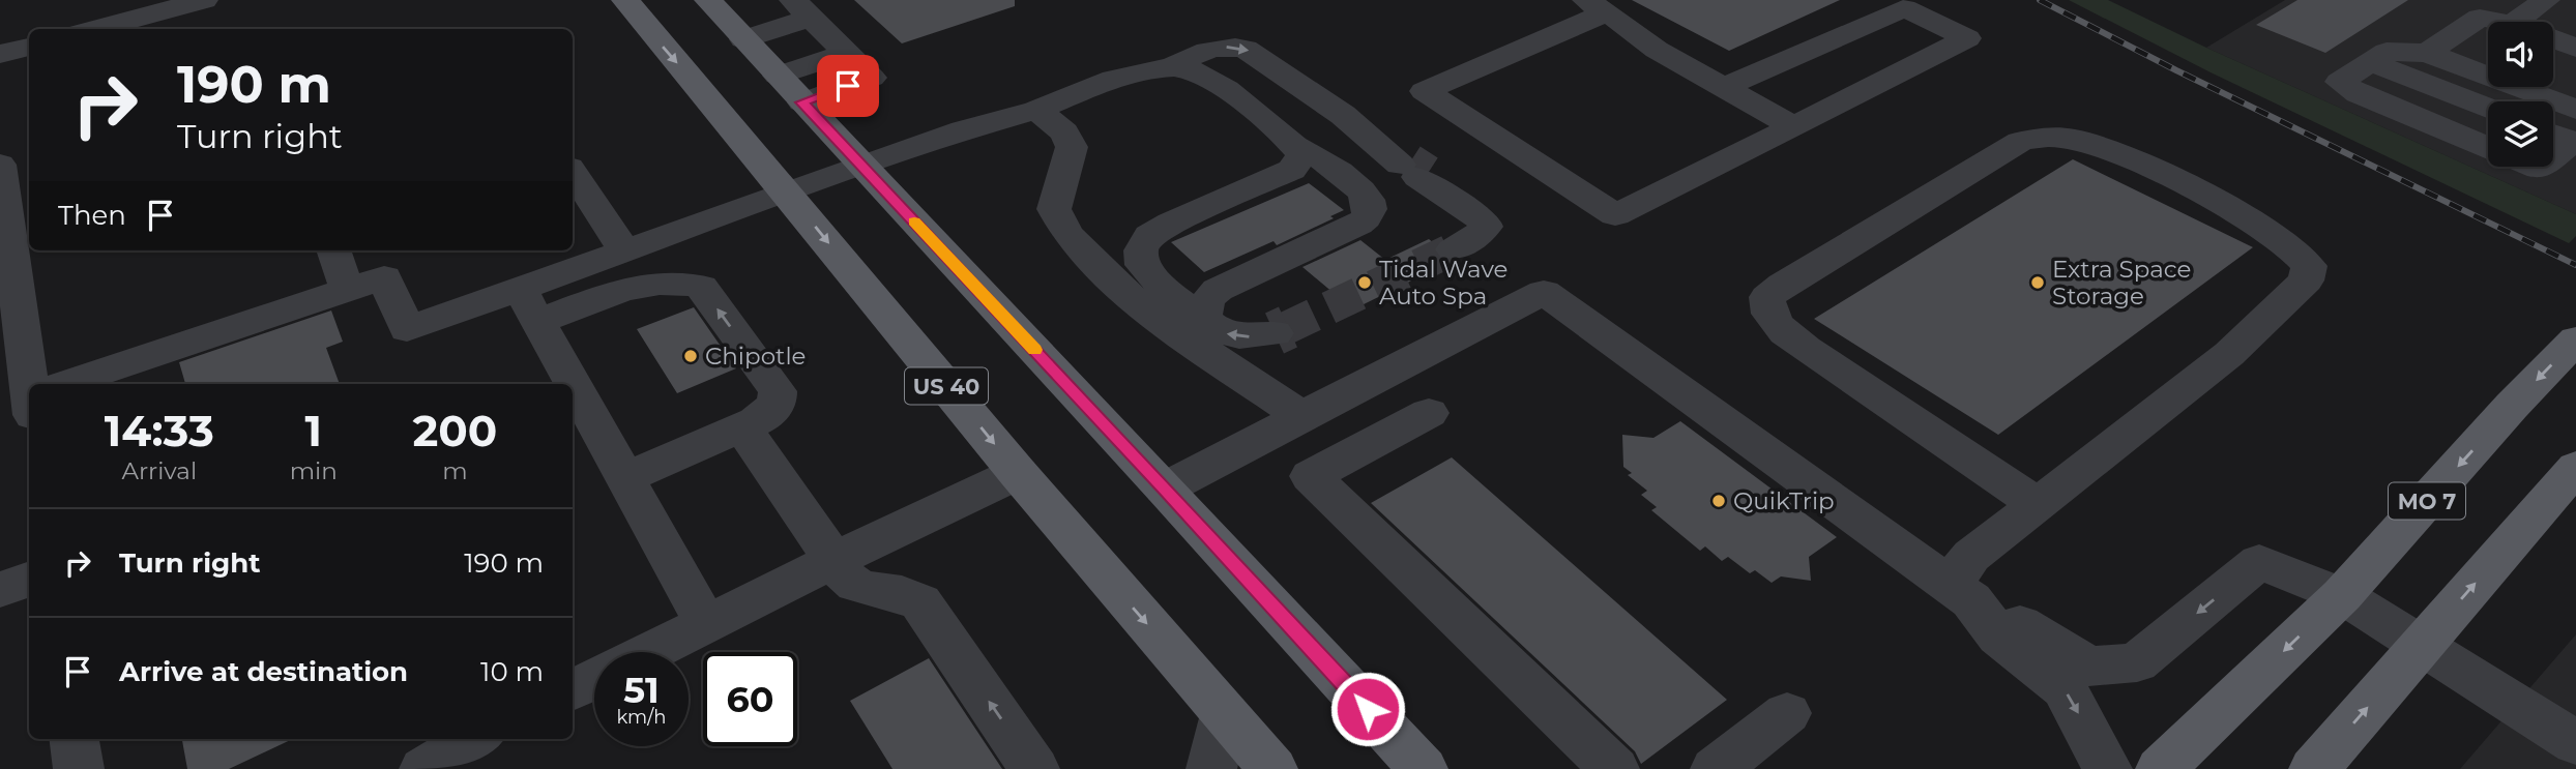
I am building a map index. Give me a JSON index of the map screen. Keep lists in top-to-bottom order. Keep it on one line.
{"streets":{"main road":["US 40","MO 7"]},"places":["Tidal Wave Auto Spa","Extra Space Storage","Chipotle","QuikTrip"],"page":{"turn":["190 m","Turn right"],"then":"Then","eta":["14:33","Arrival","1","min","200","m"],"list":[{"name":"Turn right","value":"190 m"},{"name":"Arrive at destination","value":"10 m"}],"speed":"51 km/h","limit":"60"}}
